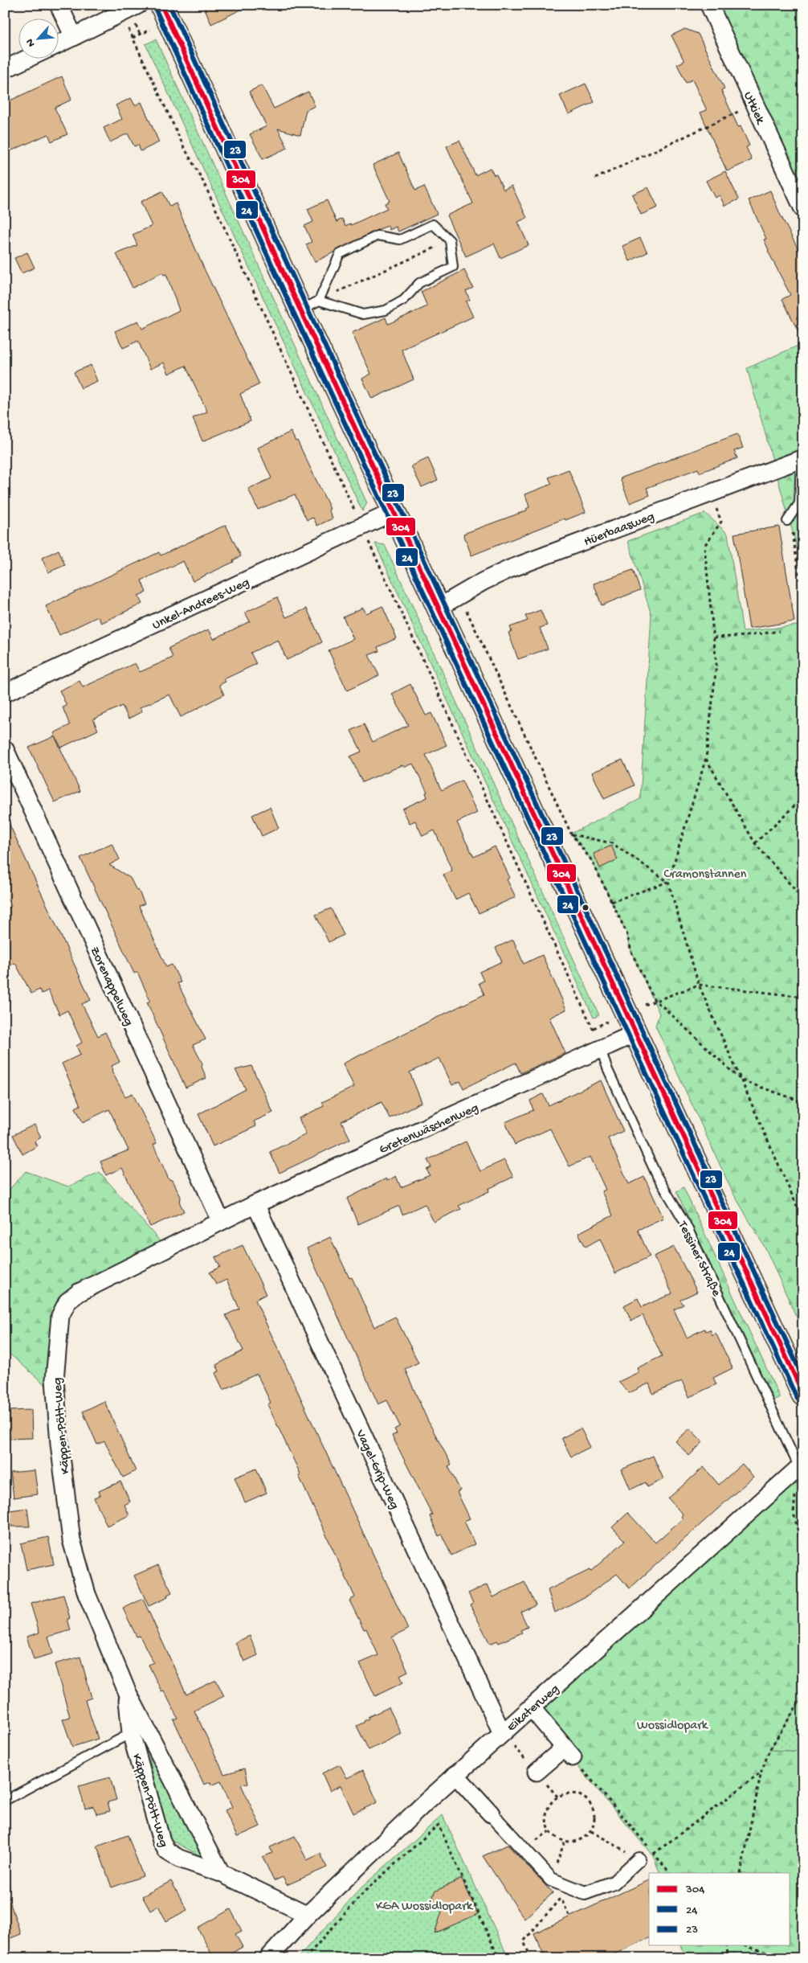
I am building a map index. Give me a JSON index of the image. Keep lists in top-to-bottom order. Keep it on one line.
{"streets":{"street":["Utkiek","Hüerbaasweg","Unkel-Andrees-Weg","Zorenappelweg","Gretenwäschenweg","Käppen-Pött-Weg","Vagel-Grip-Weg","Eikaterweg"],"lane":["Tessiner Straße"]},"crossings":[["Zorenappelweg","Gretenwäschenweg"],["Zorenappelweg","Käppen-Pött-Weg"],["Gretenwäschenweg","Tessiner Straße"],["Gretenwäschenweg","Käppen-Pött-Weg"],["Gretenwäschenweg","Vagel-Grip-Weg"],["Tessiner Straße","Eikaterweg"],["Käppen-Pött-Weg","Eikaterweg"],["Vagel-Grip-Weg","Eikaterweg"]],"parks":["Cramonstannen","Wossidlopark","KGA Wossidlopark"],"lines":["transit line 304","transit line 23","transit line 24"],"legend":["304","24","23"],"north":"bottom left"}
